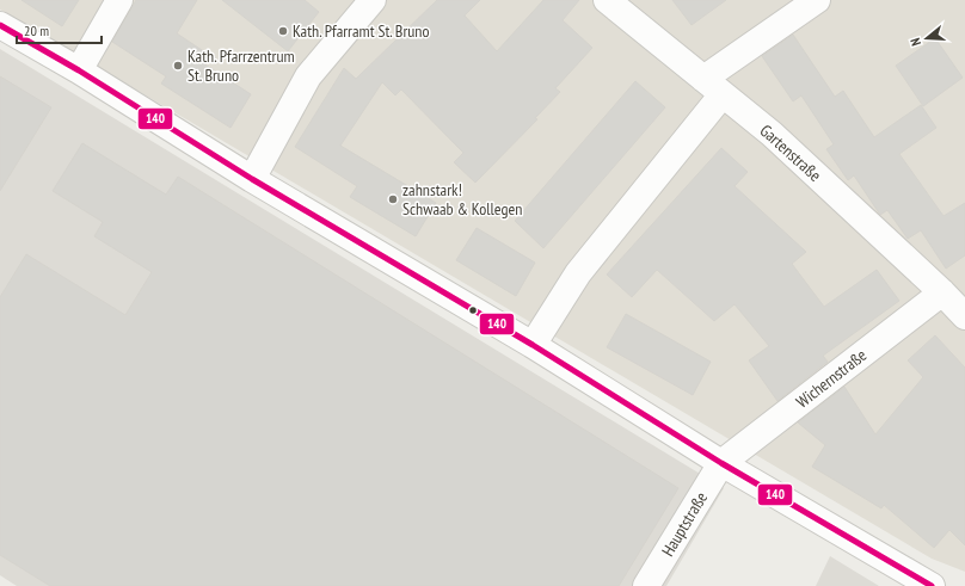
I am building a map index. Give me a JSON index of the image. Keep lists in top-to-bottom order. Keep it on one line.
{"streets":{"street":["Gartenstraße","Wichernstraße","Hauptstraße"]},"crossings":[["Gartenstraße","Wichernstraße"],["Wichernstraße","Hauptstraße"]],"places":["Kath. Pfarramt St. Bruno","Kath. Pfarrzentrum St. Bruno","zahnstark! Schwaab & Kollegen"],"lines":["transit line 140"],"scale_bar":"20 m","north":"left"}
